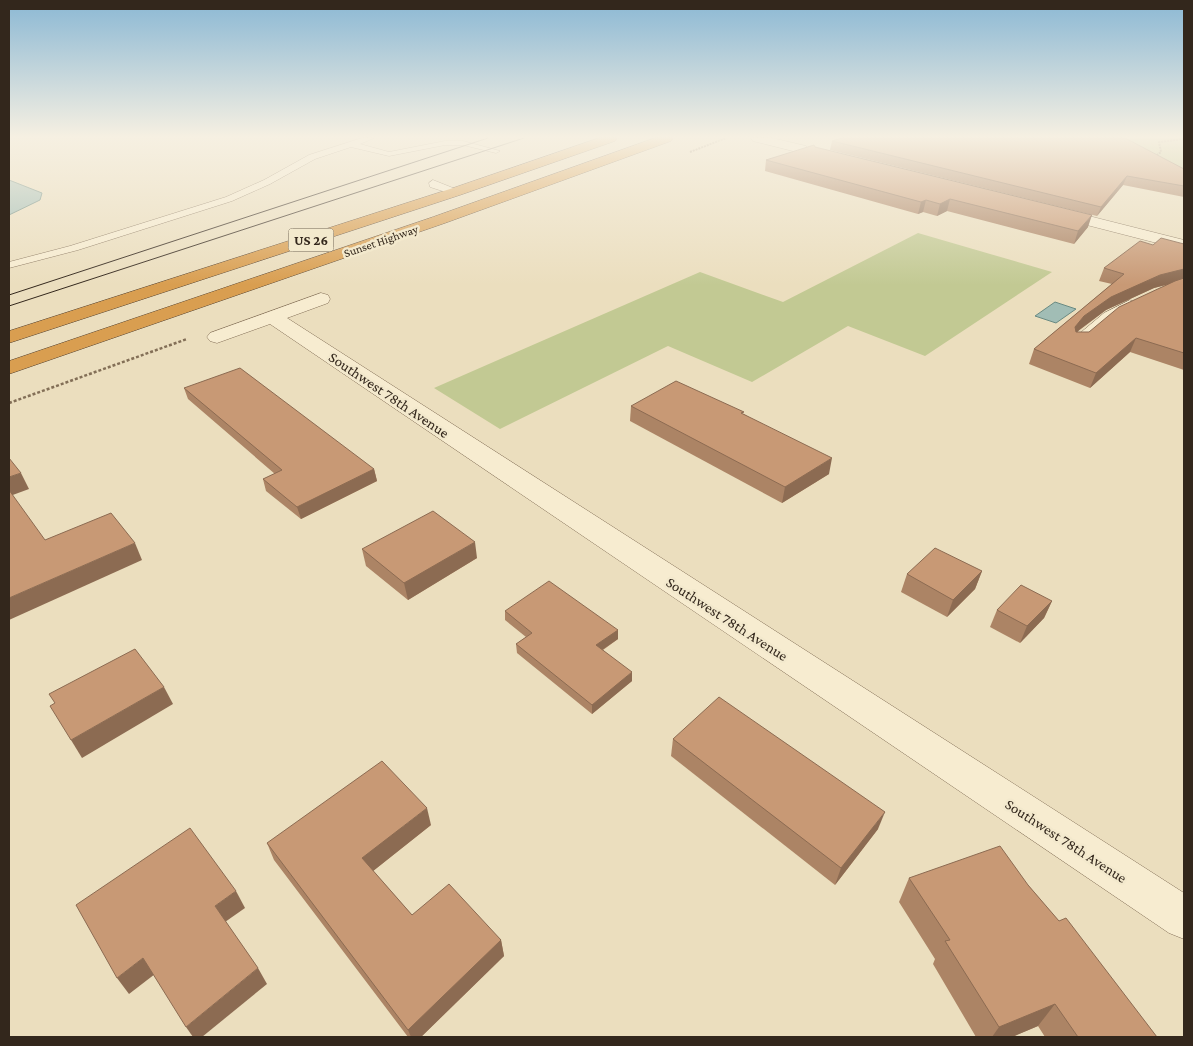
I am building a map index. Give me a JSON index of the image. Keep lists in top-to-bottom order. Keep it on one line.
{"streets":{"highway":["US 26","Sunset Highway"],"street":["Southwest 78th Avenue"]}}
